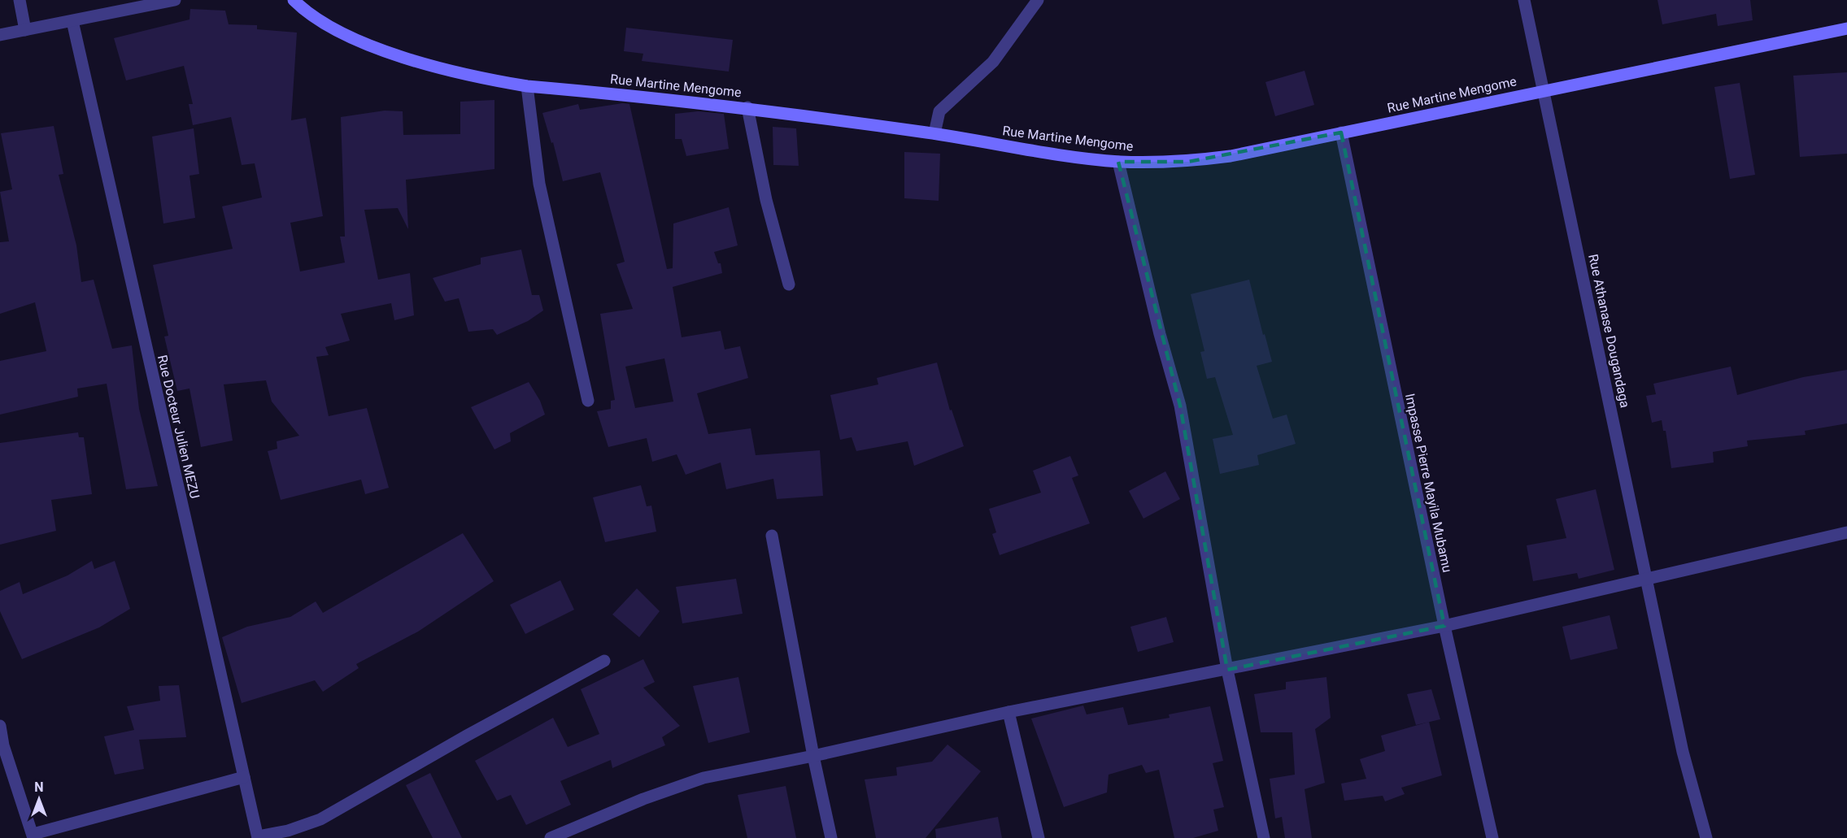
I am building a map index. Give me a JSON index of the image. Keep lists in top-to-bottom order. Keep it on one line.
{"streets":{"street":["Rue Martine Mengome","Rue Athanase Dougandaga","Rue Docteur Julien MEZU","Impasse Pierre Mayila Mubamu"]},"crossings":[["Rue Martine Mengome","Rue Athanase Dougandaga"],["Rue Martine Mengome","Impasse Pierre Mayila Mubamu"]],"north":"top"}
